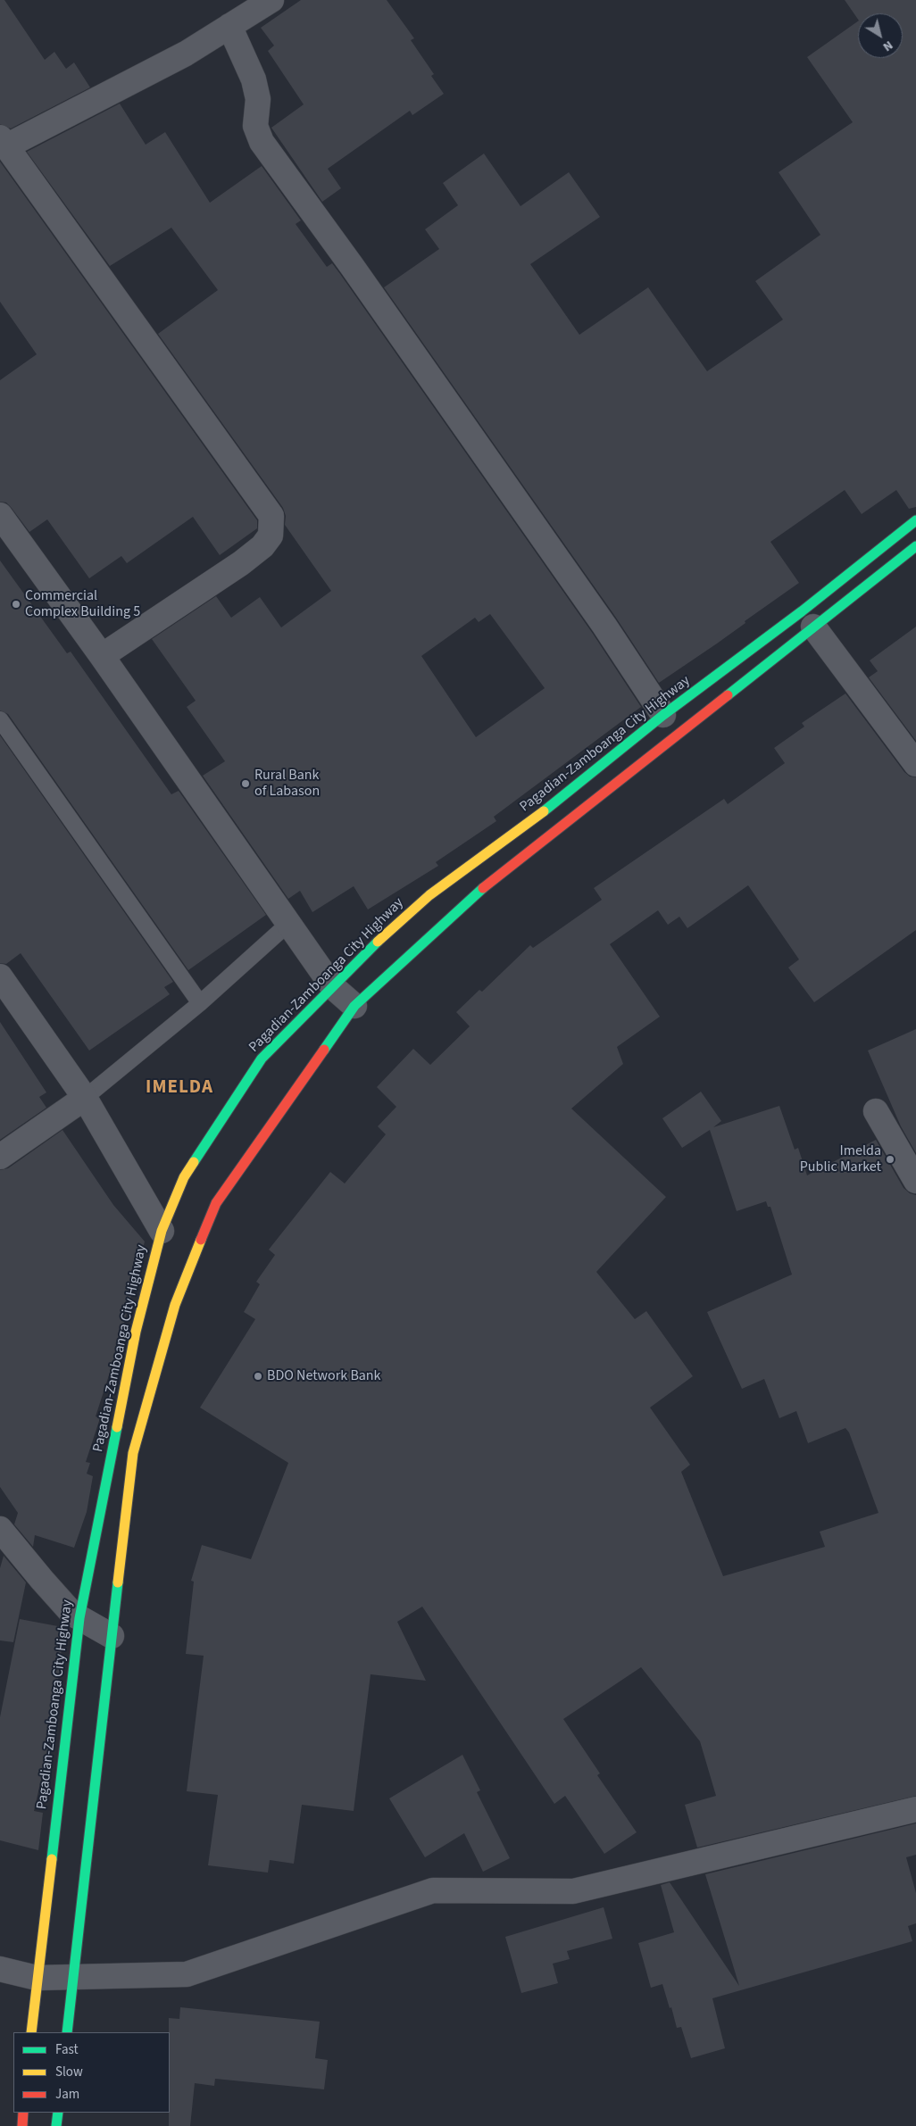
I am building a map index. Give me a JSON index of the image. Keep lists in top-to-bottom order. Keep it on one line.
{"streets":{"highway":["Pagadian-Zamboanga City Highway"]},"districts":["IMELDA"],"places":["Commercial Complex Building 5","Rural Bank of Labason","Imelda Public Market","BDO Network Bank"],"legend":["Fast","Slow","Jam"],"north":"bottom right"}
